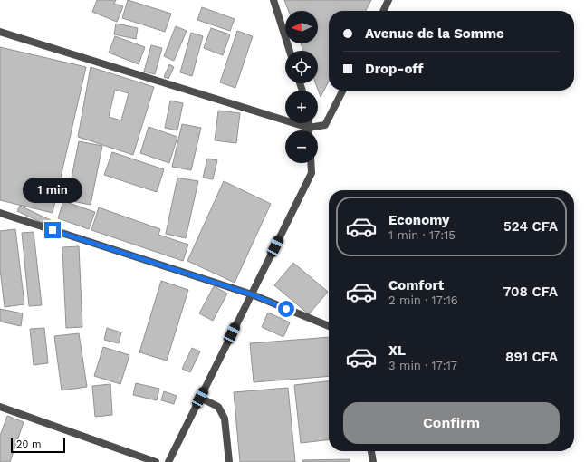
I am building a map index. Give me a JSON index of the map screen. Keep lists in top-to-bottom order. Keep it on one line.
{"scale_bar":"20 m","north":"left","page":{"map_buttons":["+","−"],"banner":["Avenue de la Somme","Drop-off"],"bubble":"1 min","list":[{"name":"Economy","note":"1 min · 17:15","value":"524 CFA"},{"name":"Comfort","note":"2 min · 17:16","value":"708 CFA"},{"name":"XL","note":"3 min · 17:17","value":"891 CFA"}],"buttons":"Confirm","scale":"20 m"}}
